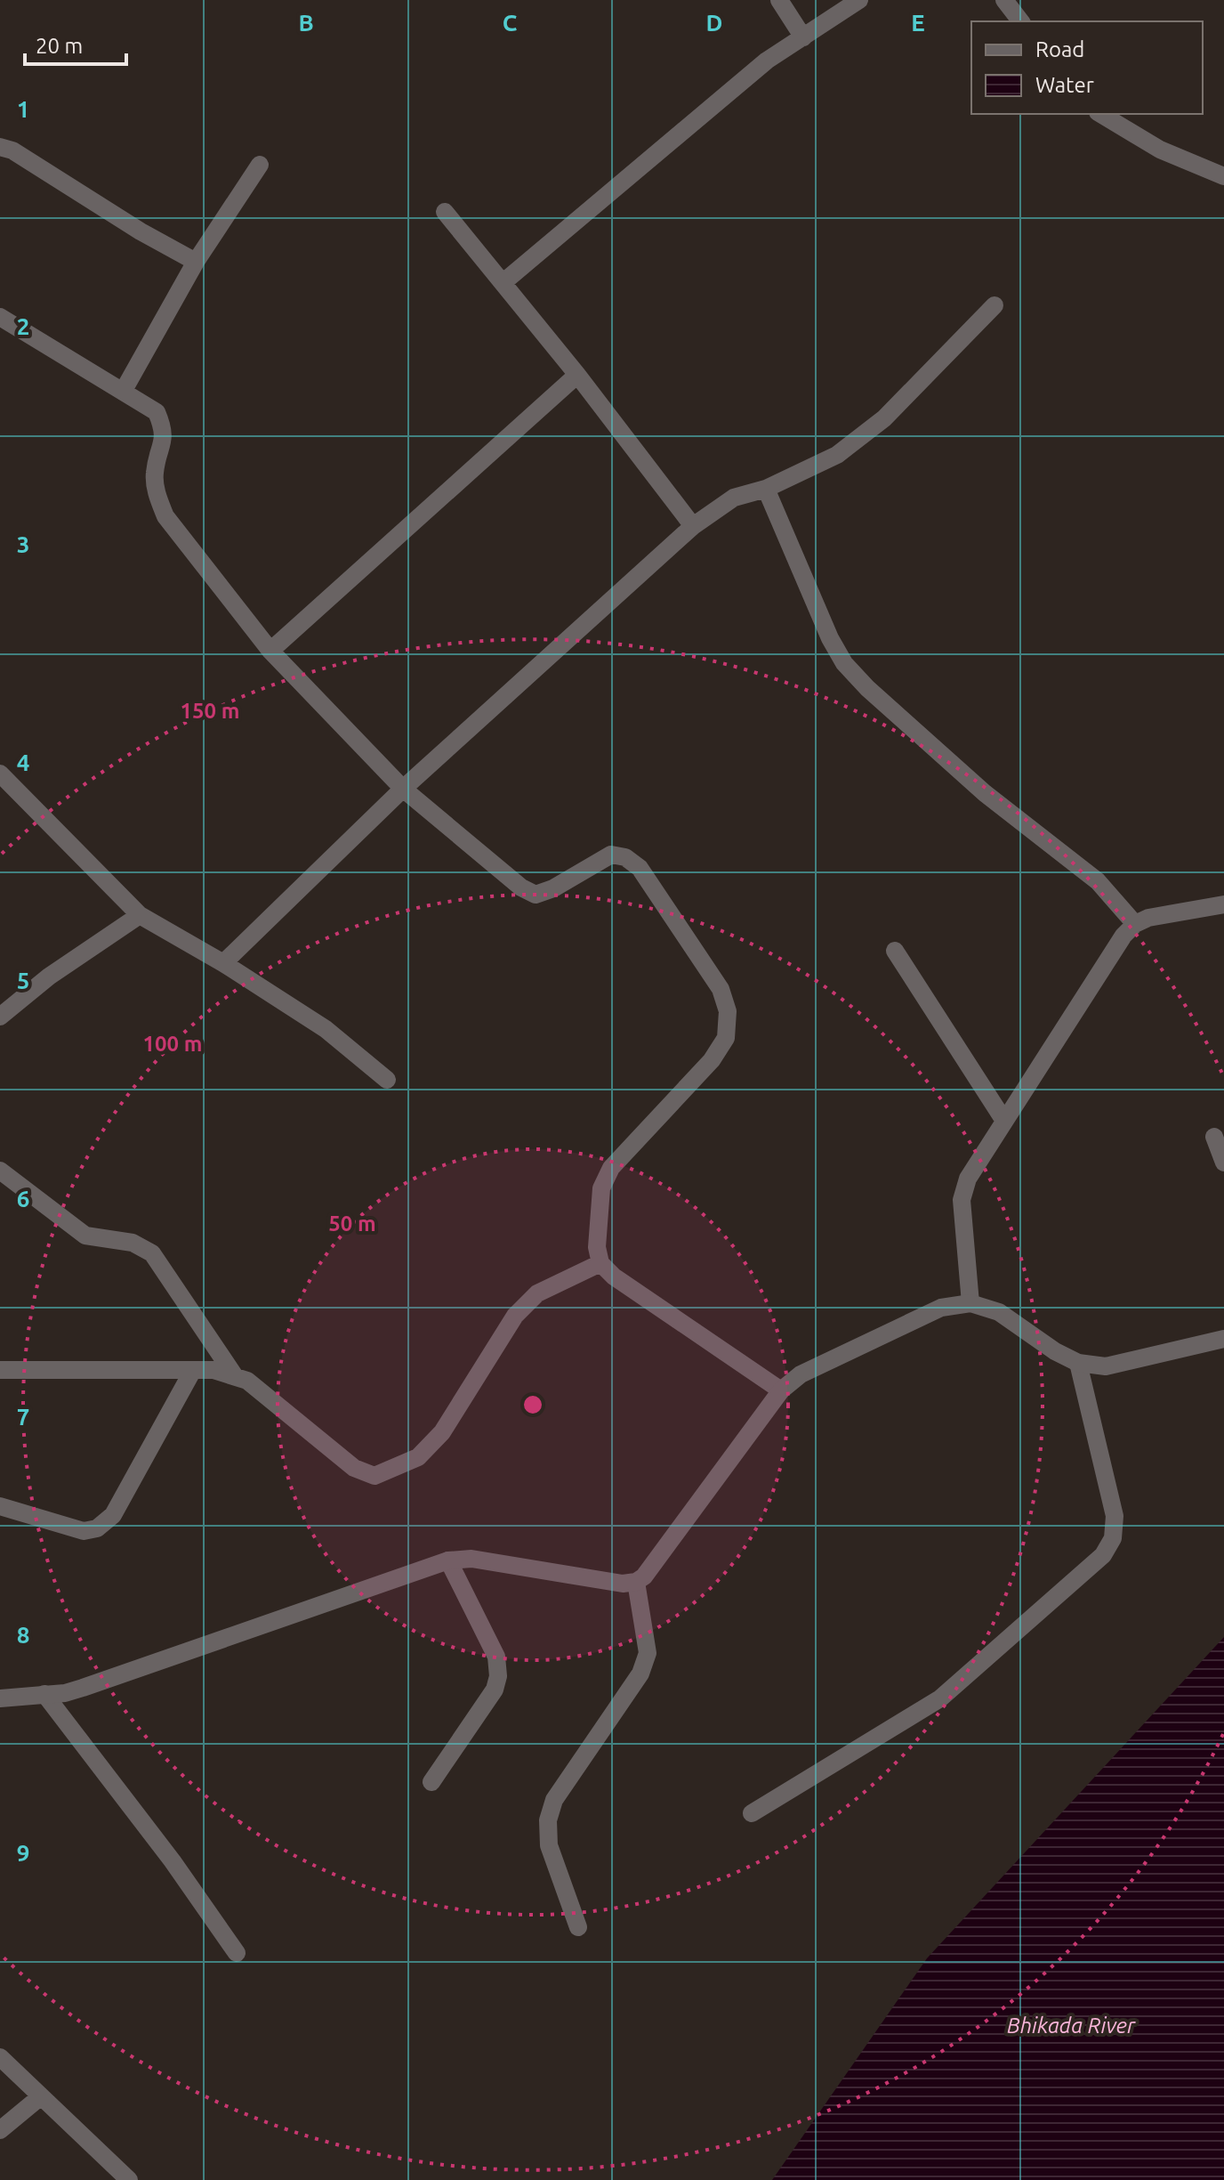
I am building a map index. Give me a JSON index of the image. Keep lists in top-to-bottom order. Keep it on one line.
{"water":["Bhikada River"],"legend":["Road","Water"],"scale_bar":"20 m","grid":{"columns":["B","C","D","E"],"rows":["1","2","3","4","5","6","7","8","9"]},"rings":["150 m","100 m","50 m"]}
